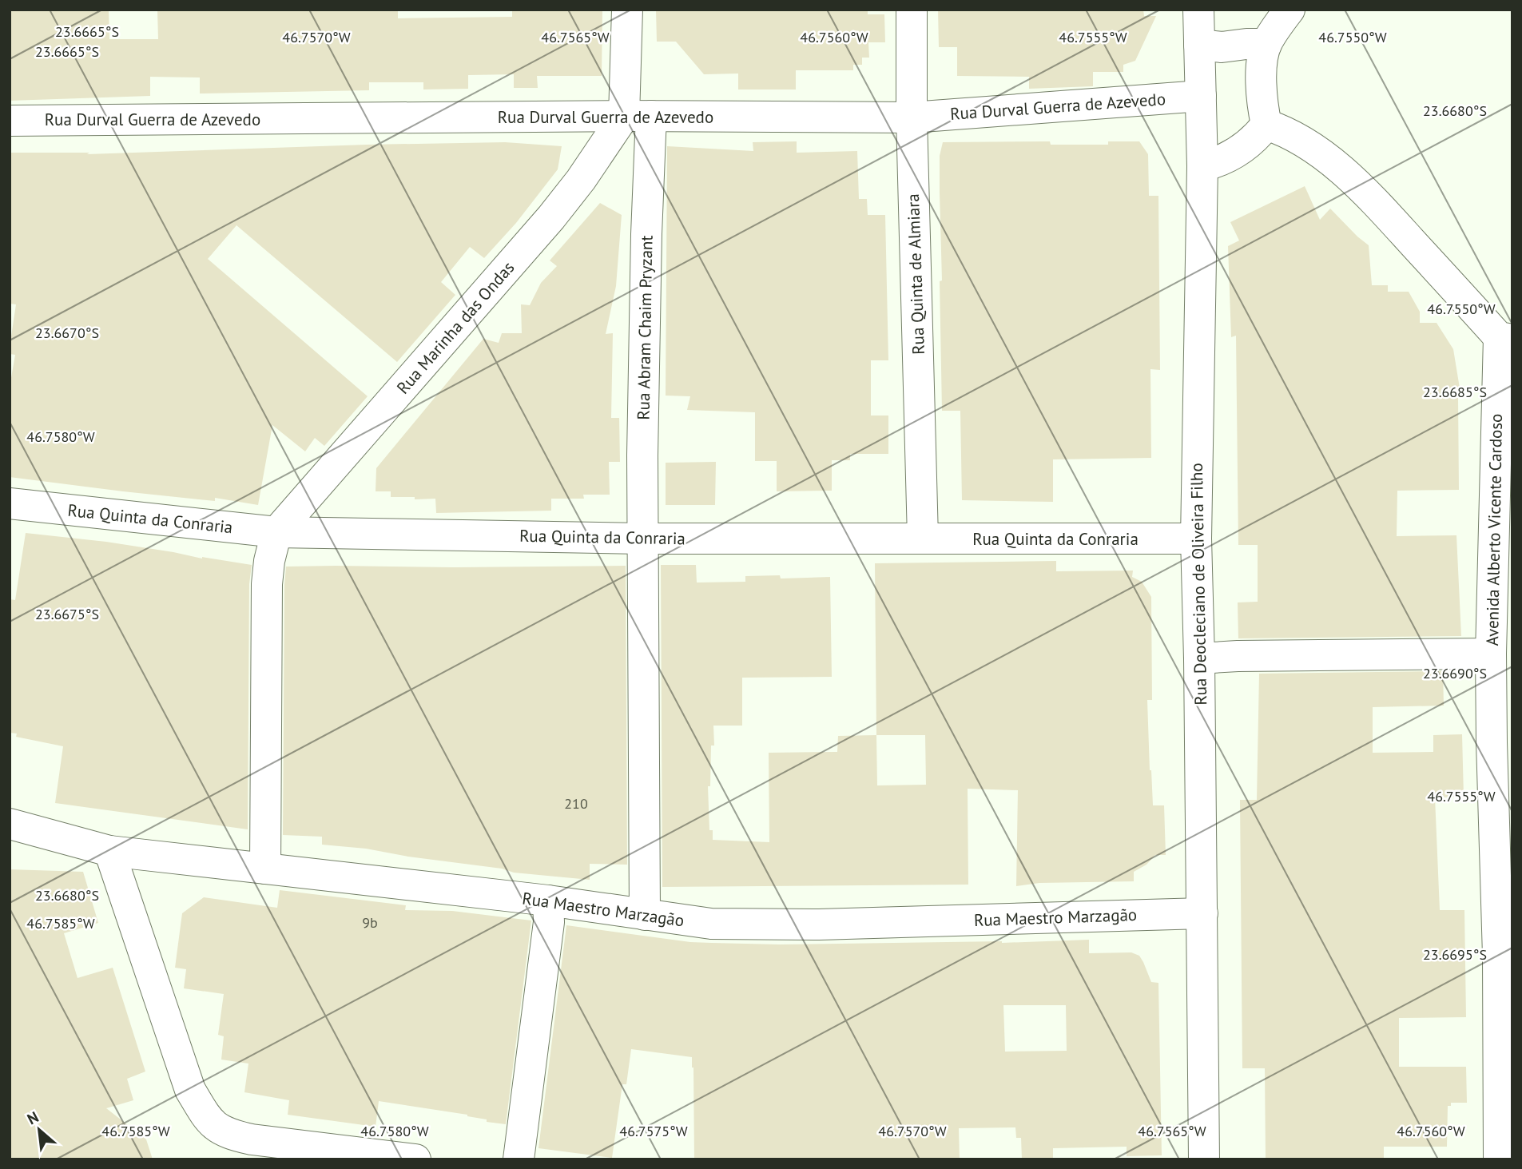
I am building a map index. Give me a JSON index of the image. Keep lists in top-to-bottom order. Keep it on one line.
{"streets":{"street":["Rua Durval Guerra de Azevedo","Rua Quinta de Almiara","Rua Marinha das Ondas","Rua Abram Chaim Pryzant","Rua Quinta da Conraria","Avenida Alberto Vicente Cardoso","Rua Deocleciano de Oliveira Filho","Rua Maestro Marzagão"]},"crossings":[["Rua Durval Guerra de Azevedo","Rua Quinta de Almiara"],["Rua Durval Guerra de Azevedo","Rua Marinha das Ondas"],["Rua Durval Guerra de Azevedo","Rua Abram Chaim Pryzant"],["Rua Durval Guerra de Azevedo","Rua Deocleciano de Oliveira Filho"],["Rua Quinta de Almiara","Rua Quinta da Conraria"],["Rua Marinha das Ondas","Rua Abram Chaim Pryzant"],["Rua Marinha das Ondas","Rua Quinta da Conraria"],["Rua Abram Chaim Pryzant","Rua Quinta da Conraria"],["Rua Abram Chaim Pryzant","Rua Maestro Marzagão"],["Rua Quinta da Conraria","Rua Deocleciano de Oliveira Filho"],["Rua Deocleciano de Oliveira Filho","Rua Maestro Marzagão"]],"house_numbers":["210","9b"],"north":"top left","coordinates":["23.6665°S","46.7570°W","46.7565°W","46.7560°W","46.7555°W","46.7550°W","23.6680°S","23.6670°S","23.6685°S","46.7580°W","23.6675°S","23.6690°S","46.7585°W","23.6695°S","46.7575°W"]}
